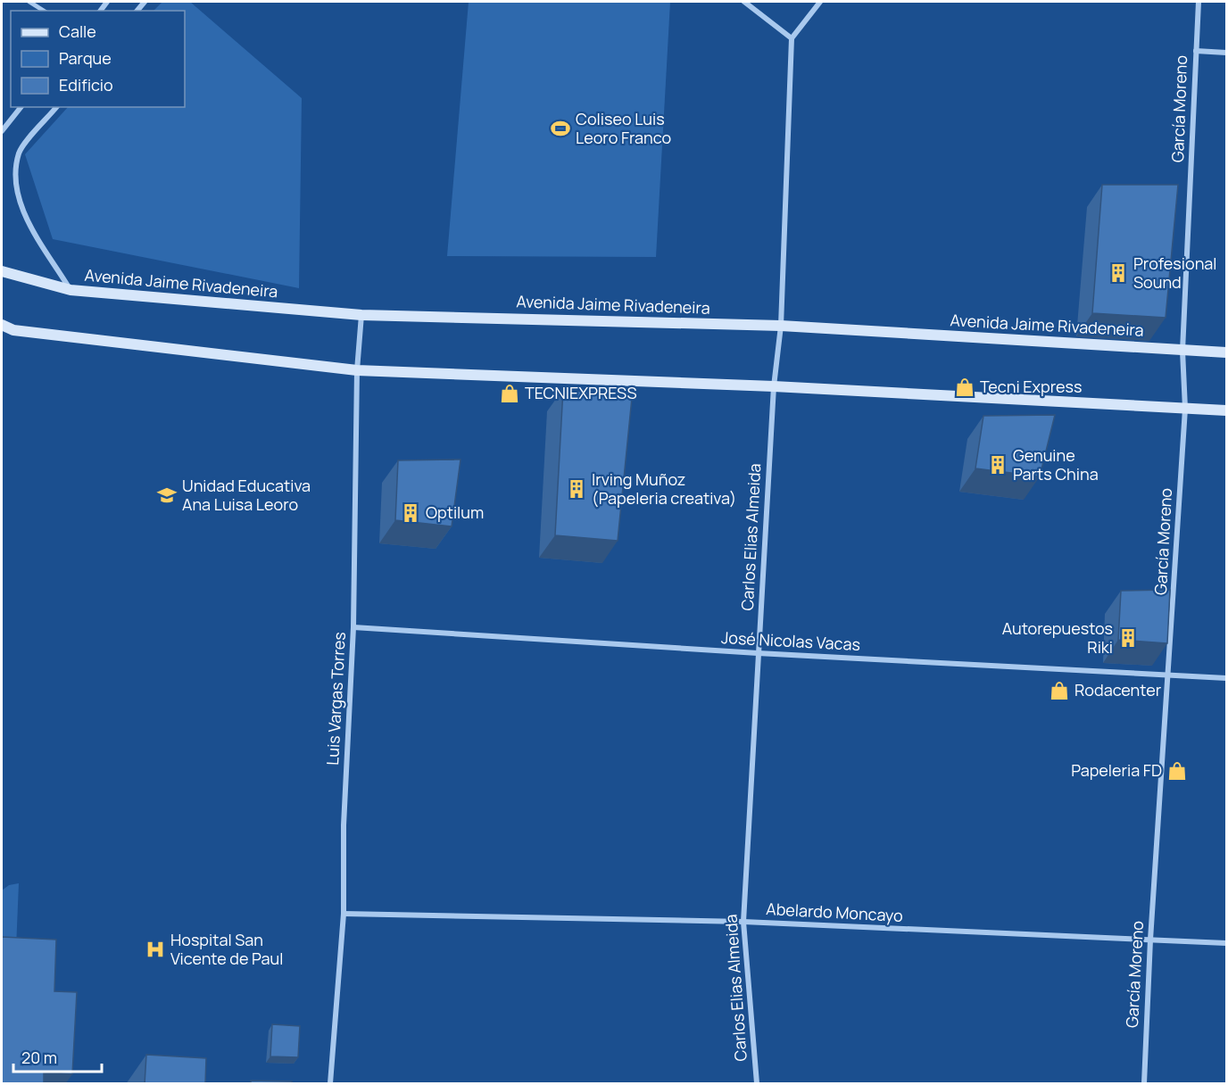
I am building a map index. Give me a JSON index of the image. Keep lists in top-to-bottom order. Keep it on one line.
{"streets":{"main road":["Avenida Jaime Rivadeneira"],"street":["García Moreno","Carlos Elias Almeida","José Nicolas Vacas","Luis Vargas Torres","Abelardo Moncayo"]},"crossings":[["García Moreno","Avenida Jaime Rivadeneira"],["García Moreno","José Nicolas Vacas"],["García Moreno","Abelardo Moncayo"],["Avenida Jaime Rivadeneira","Carlos Elias Almeida"],["Avenida Jaime Rivadeneira","Luis Vargas Torres"],["Carlos Elias Almeida","José Nicolas Vacas"],["Carlos Elias Almeida","Abelardo Moncayo"],["José Nicolas Vacas","Luis Vargas Torres"],["Luis Vargas Torres","Abelardo Moncayo"]],"places":{"sports":["Coliseo Luis Leoro Franco"],"building":["Profesional Sound","Genuine Parts China","Irving Muñoz (Papeleria creativa)","Optilum","Autorepuestos Riki"],"shop":["Tecni Express","TECNIEXPRESS","Rodacenter","Papeleria FD"],"school or university":["Unidad Educativa Ana Luisa Leoro"],"hospital":["Hospital San Vicente de Paul"]},"legend":["Calle","Parque","Edificio"],"scale_bar":"20 m"}
